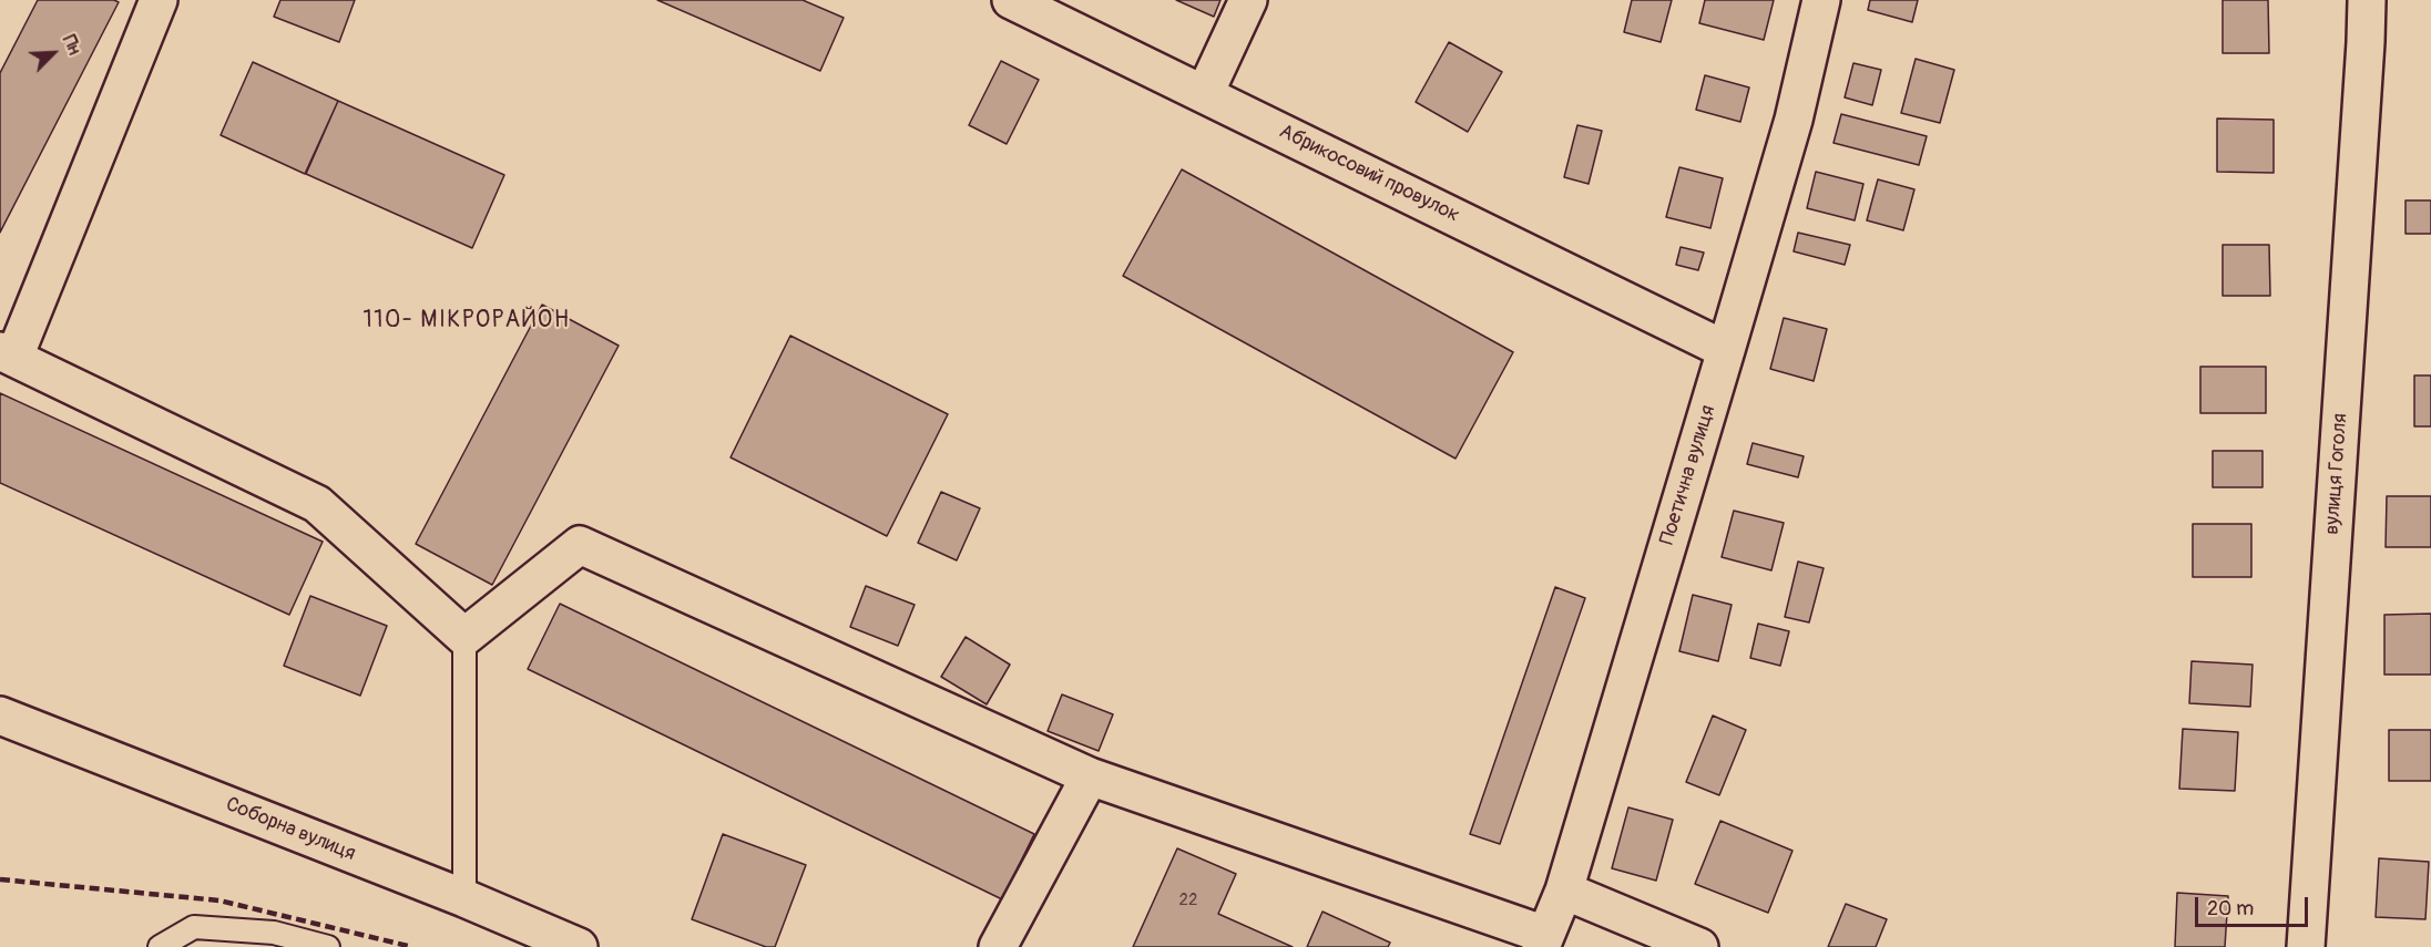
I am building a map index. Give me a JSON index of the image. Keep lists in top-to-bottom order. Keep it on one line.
{"streets":{"street":["Абрикосовий провулок","вулиця Гоголя","Поетична вулиця","Соборна вулиця"]},"crossings":[["Абрикосовий провулок","Поетична вулиця"]],"districts":["110- МІКРОРАЙОН"],"house_numbers":["22"],"scale_bar":"20 m","north":"top right"}
